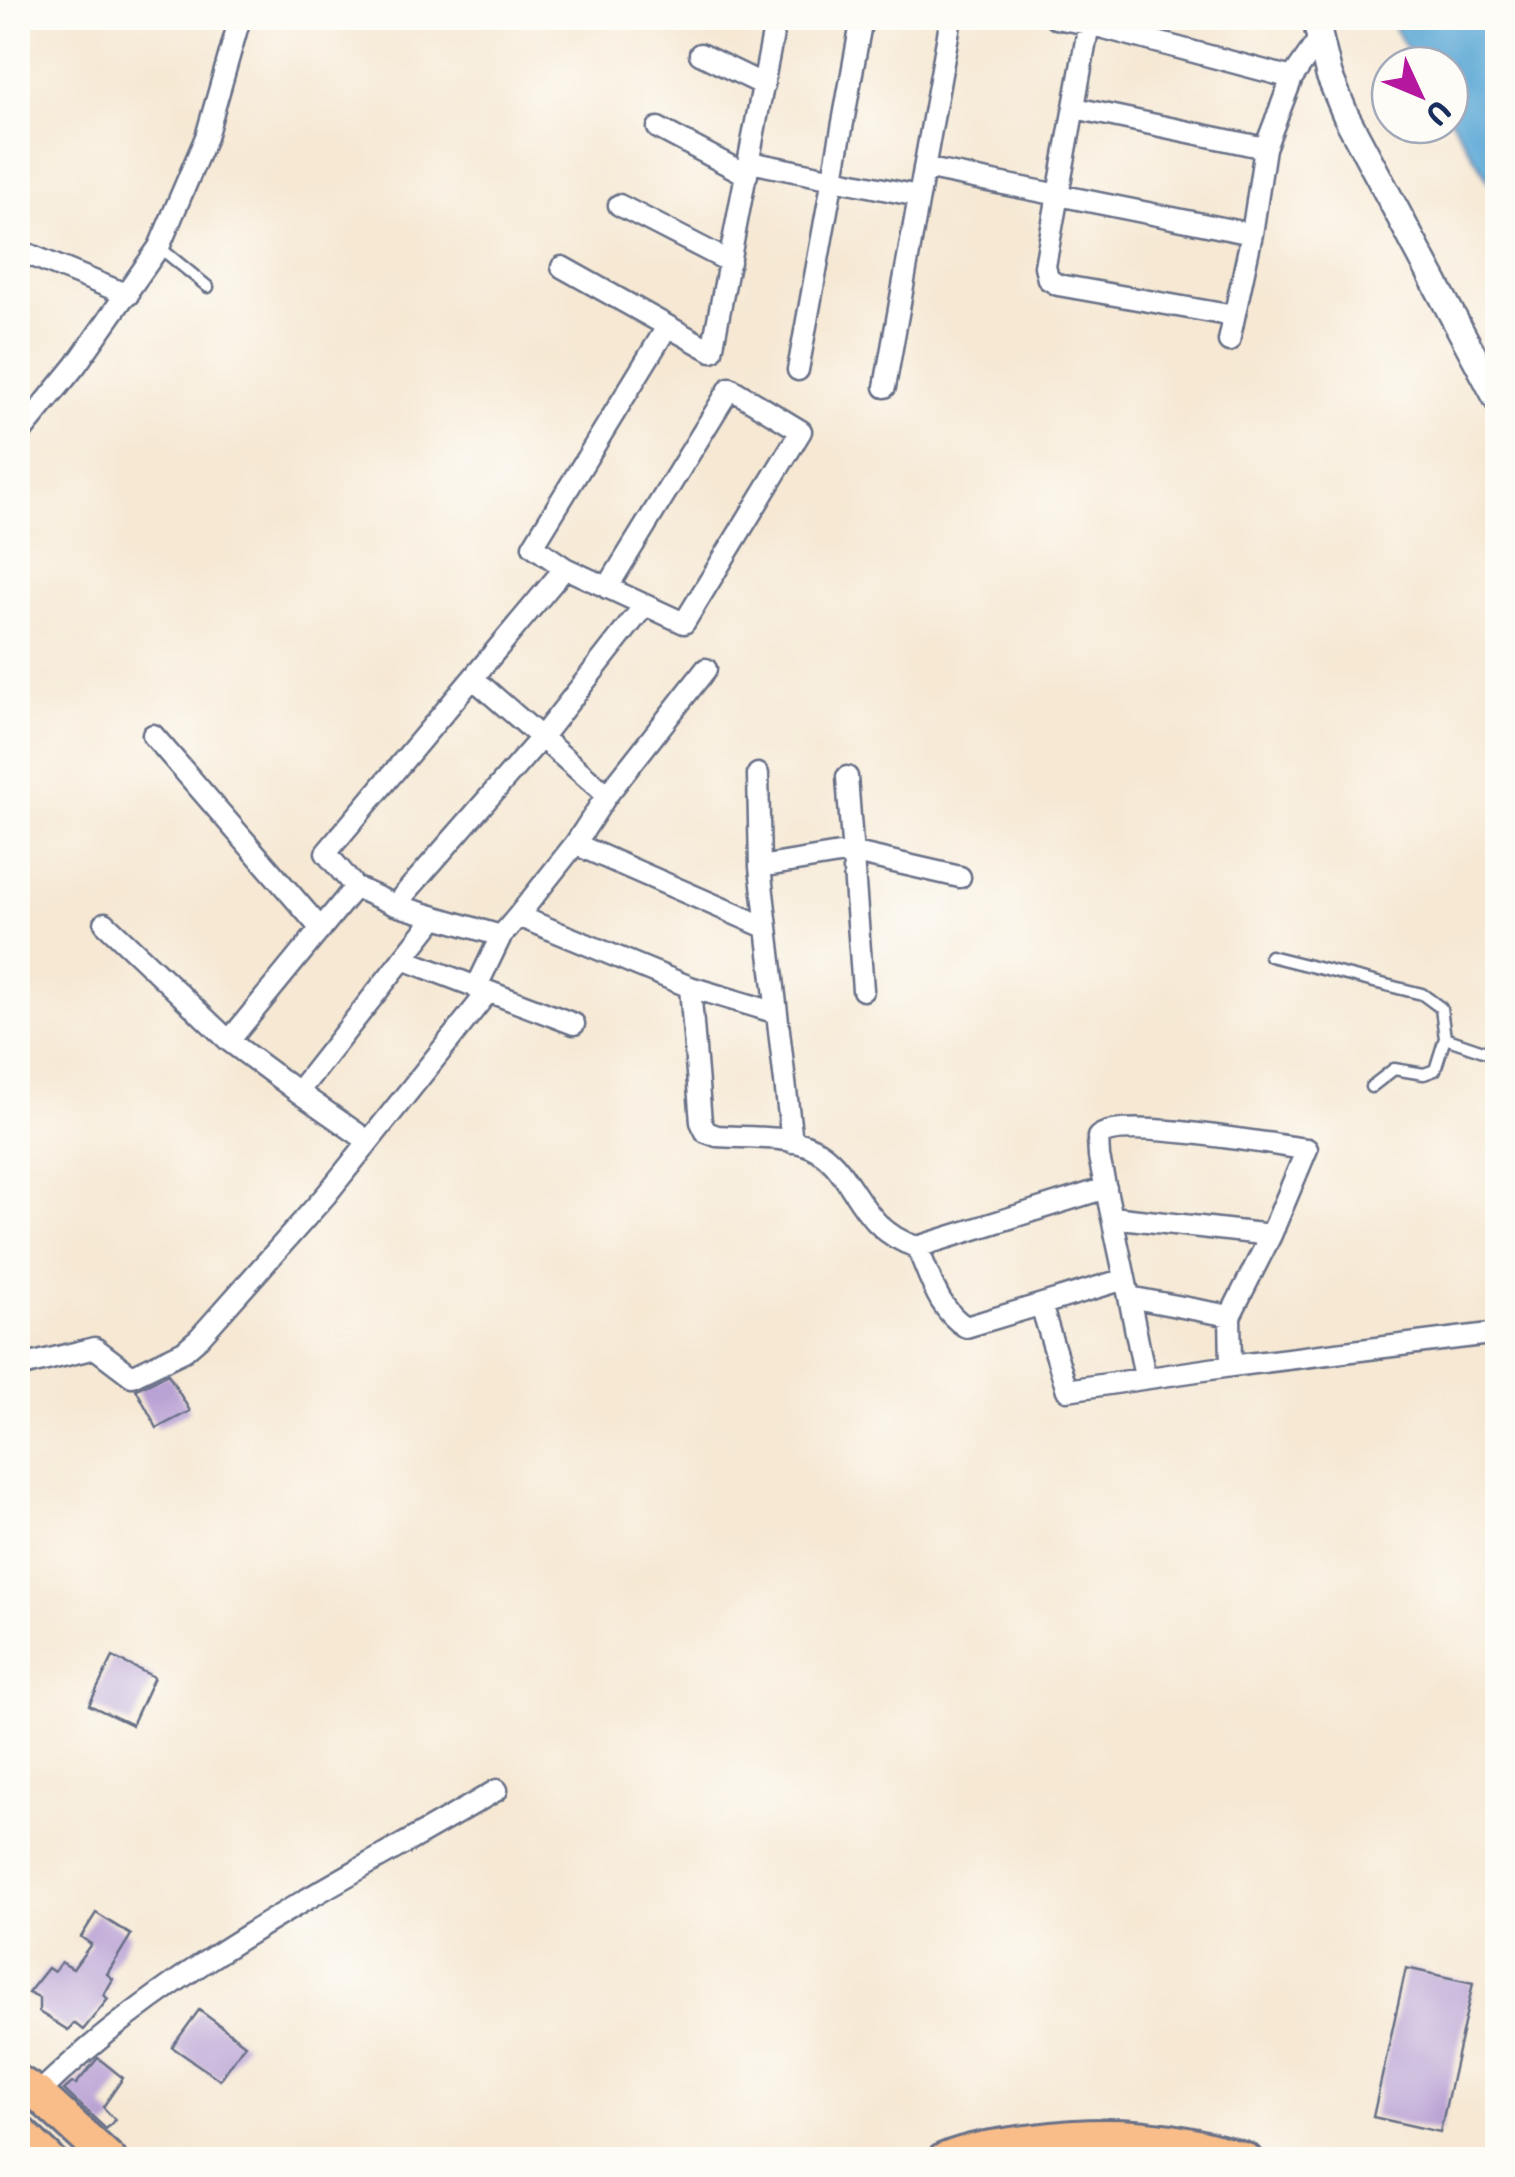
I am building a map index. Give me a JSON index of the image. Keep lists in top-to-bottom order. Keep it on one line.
{"north":"bottom right"}
